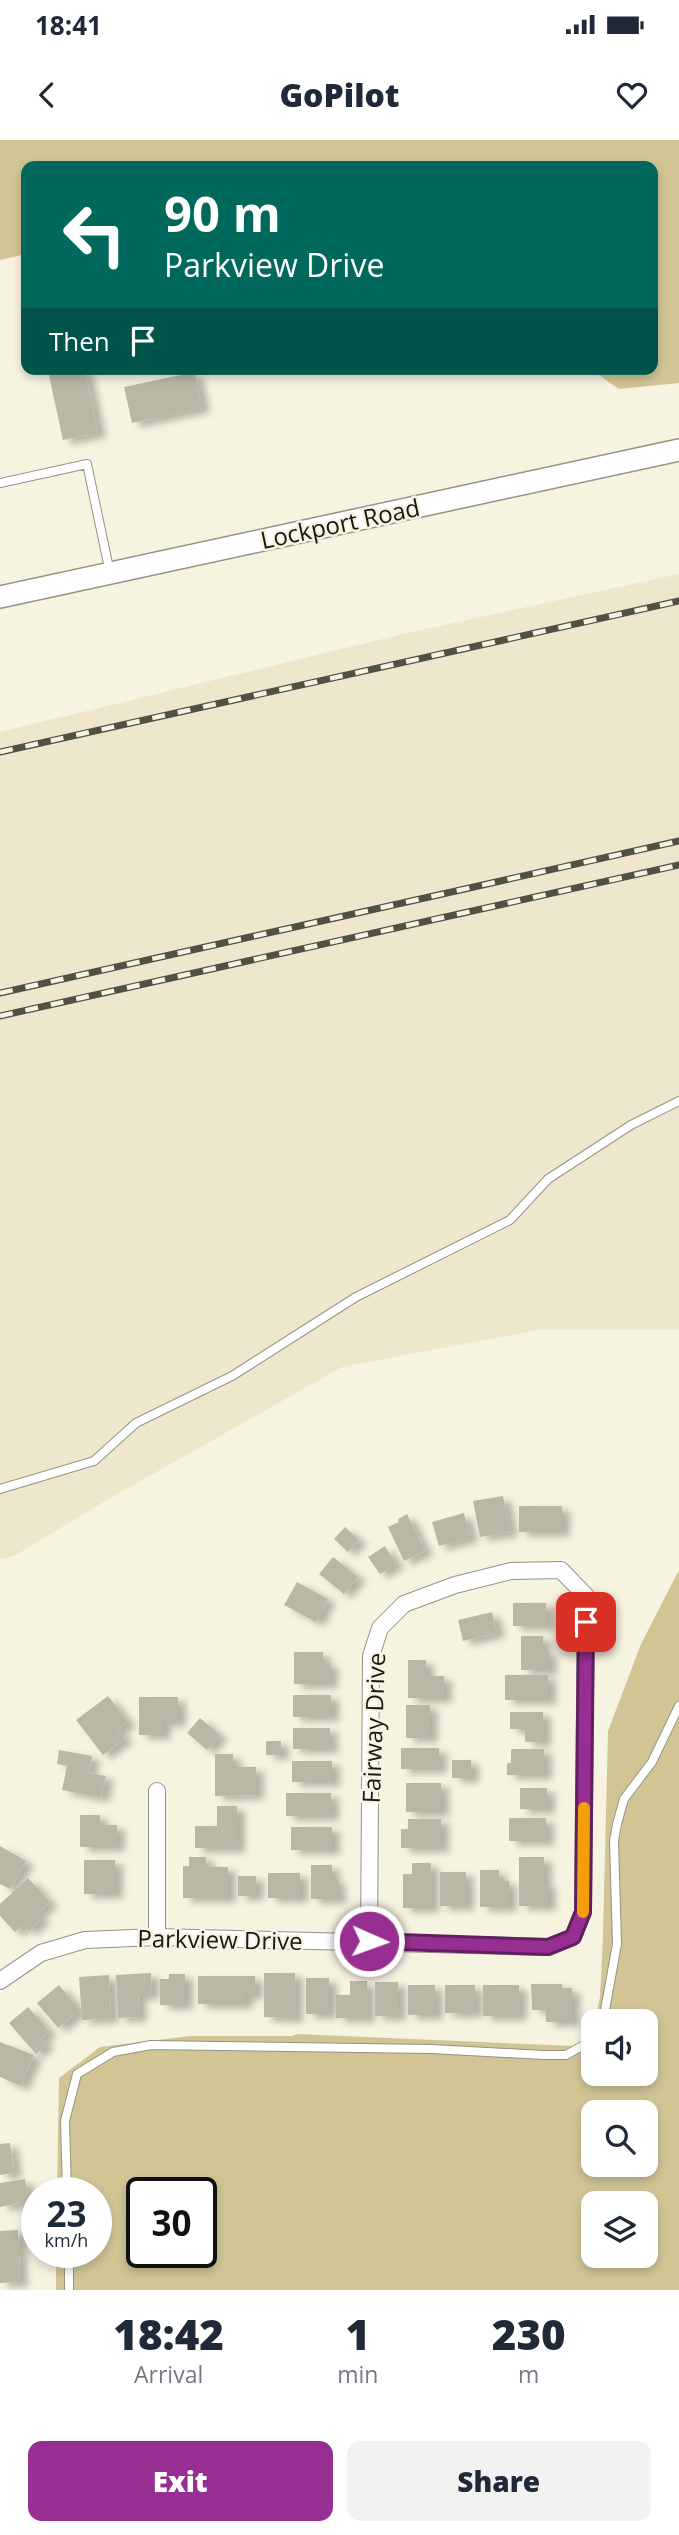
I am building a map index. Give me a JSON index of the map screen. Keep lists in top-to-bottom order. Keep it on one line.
{"streets":{"street":["Lockport Road","Fairway Drive","Parkview Drive"]},"crossings":[["Fairway Drive","Parkview Drive"]],"page":{"status":"18:41","header":"GoPilot","turn":["90 m","Parkview Drive"],"then":"Then","speed":"23 km/h","limit":"30","eta":["18:42","Arrival","1","min","230","m"],"buttons":["Exit","Share"]}}
